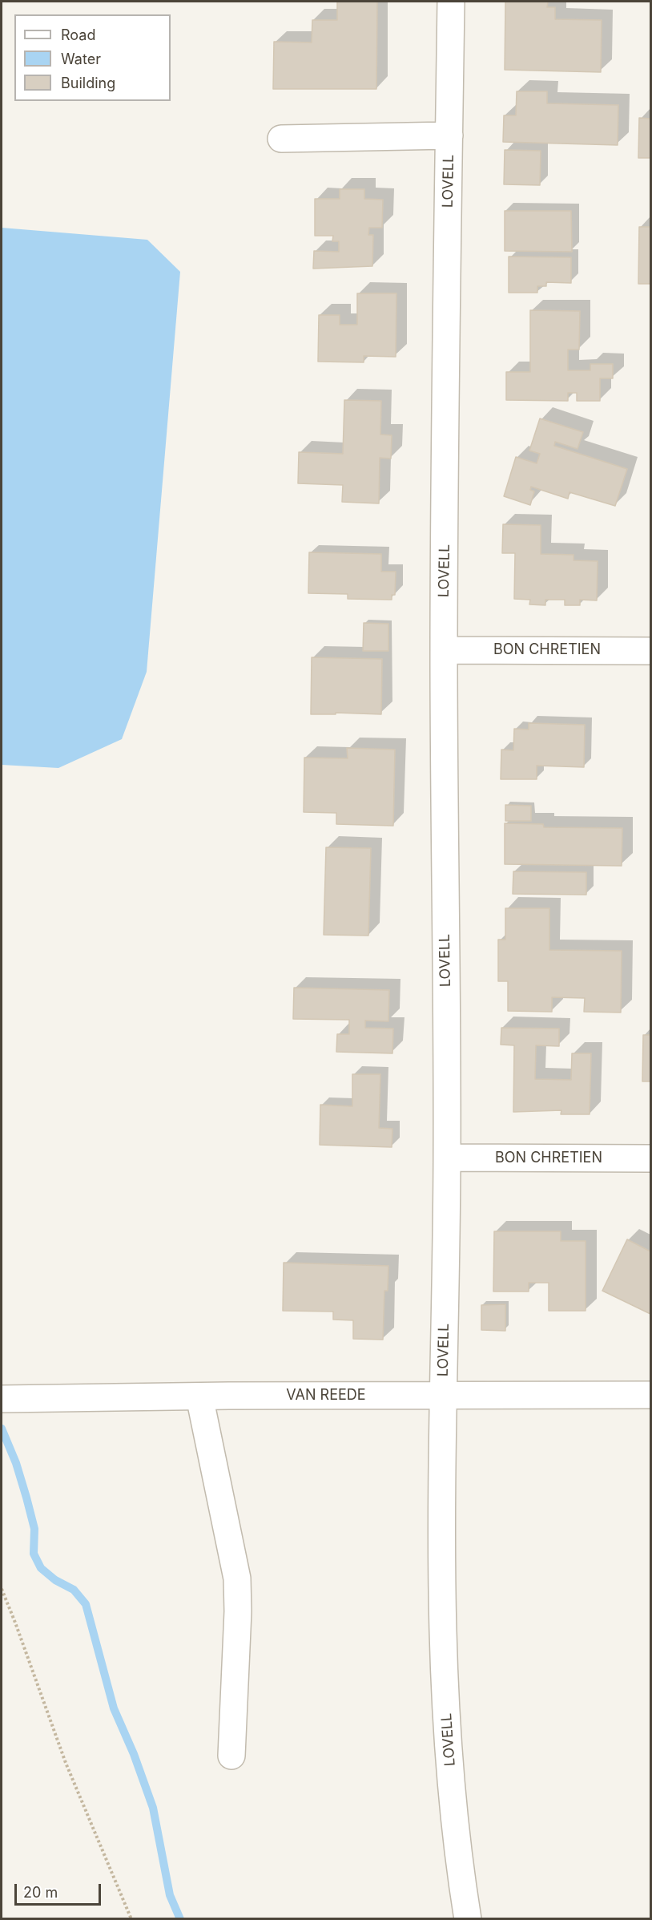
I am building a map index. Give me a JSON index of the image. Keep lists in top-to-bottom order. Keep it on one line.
{"streets":{"street":["LOVELL","BON CHRETIEN","VAN REEDE"]},"crossings":[["LOVELL","BON CHRETIEN"],["LOVELL","VAN REEDE"]],"legend":["Road","Water","Building"],"scale_bar":"20 m"}
